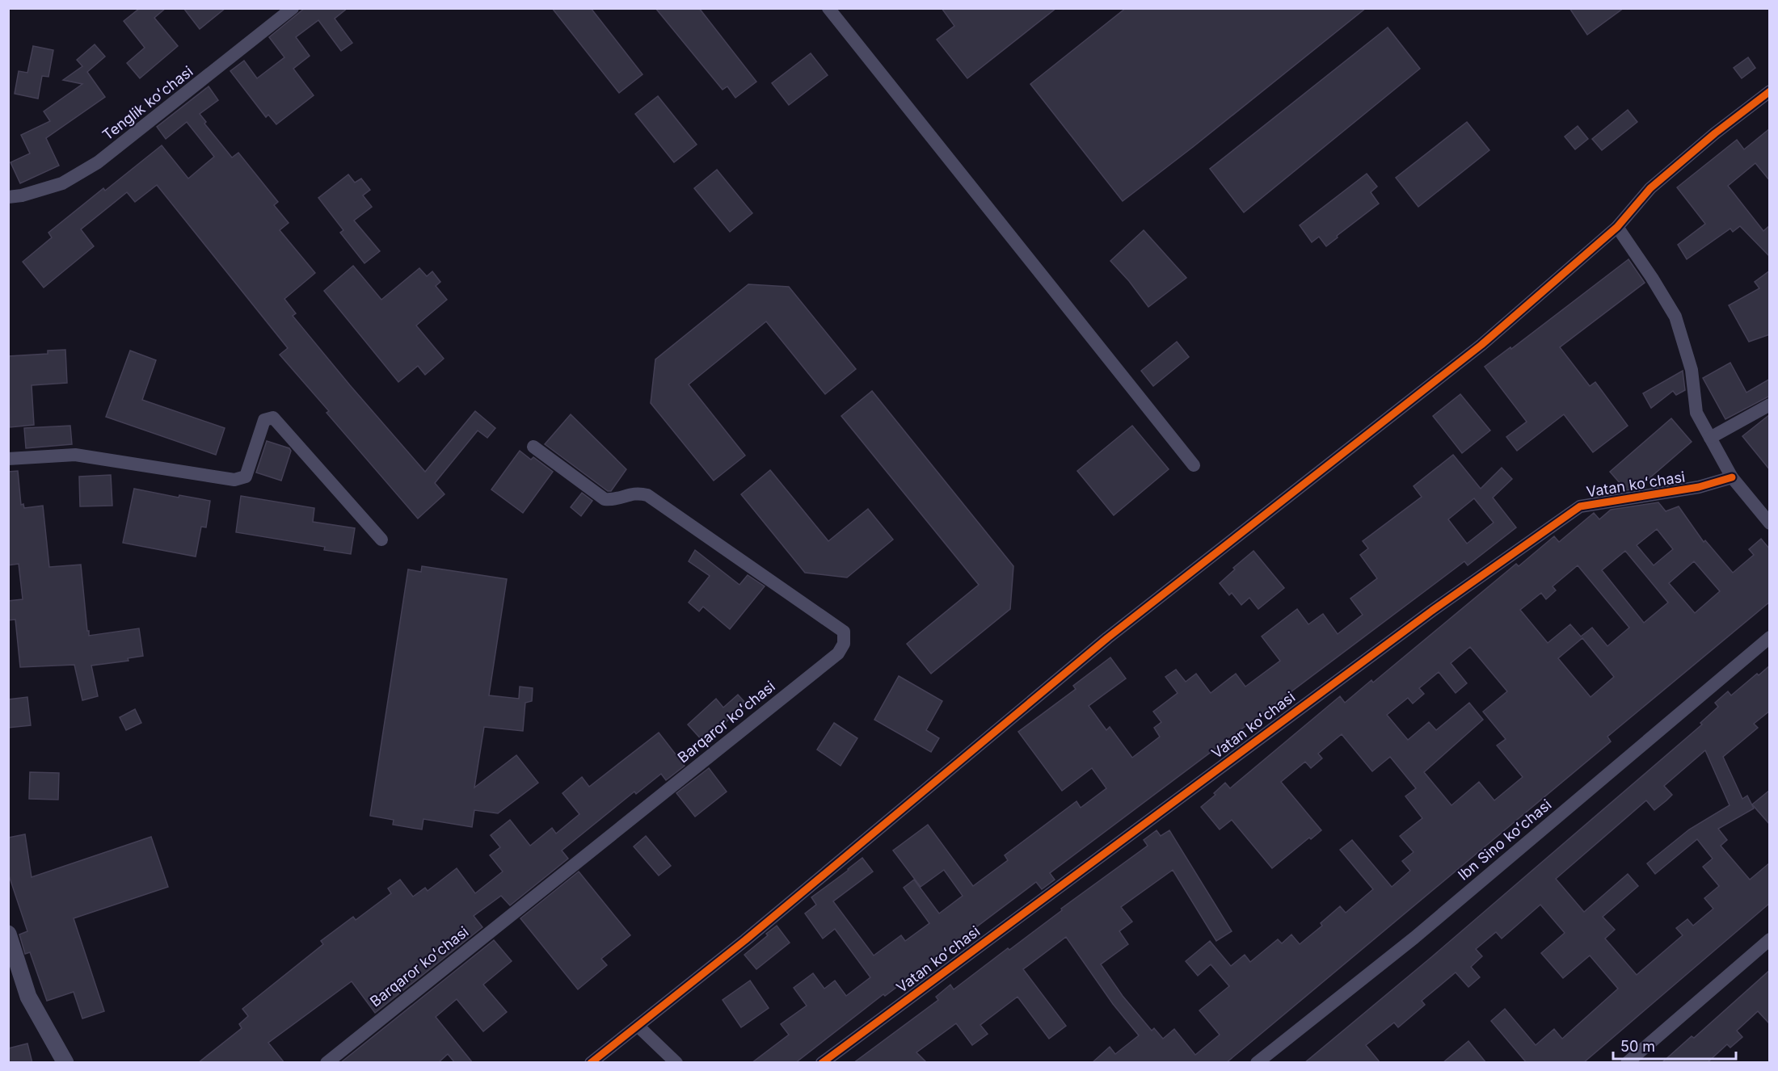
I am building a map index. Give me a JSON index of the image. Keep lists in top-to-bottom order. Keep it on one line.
{"streets":{"street":["Tenglik koʻchasi","Vatan koʻchasi","Barqaror koʻchasi","Ibn Sino koʻchasi"]},"scale_bar":"50 m"}
